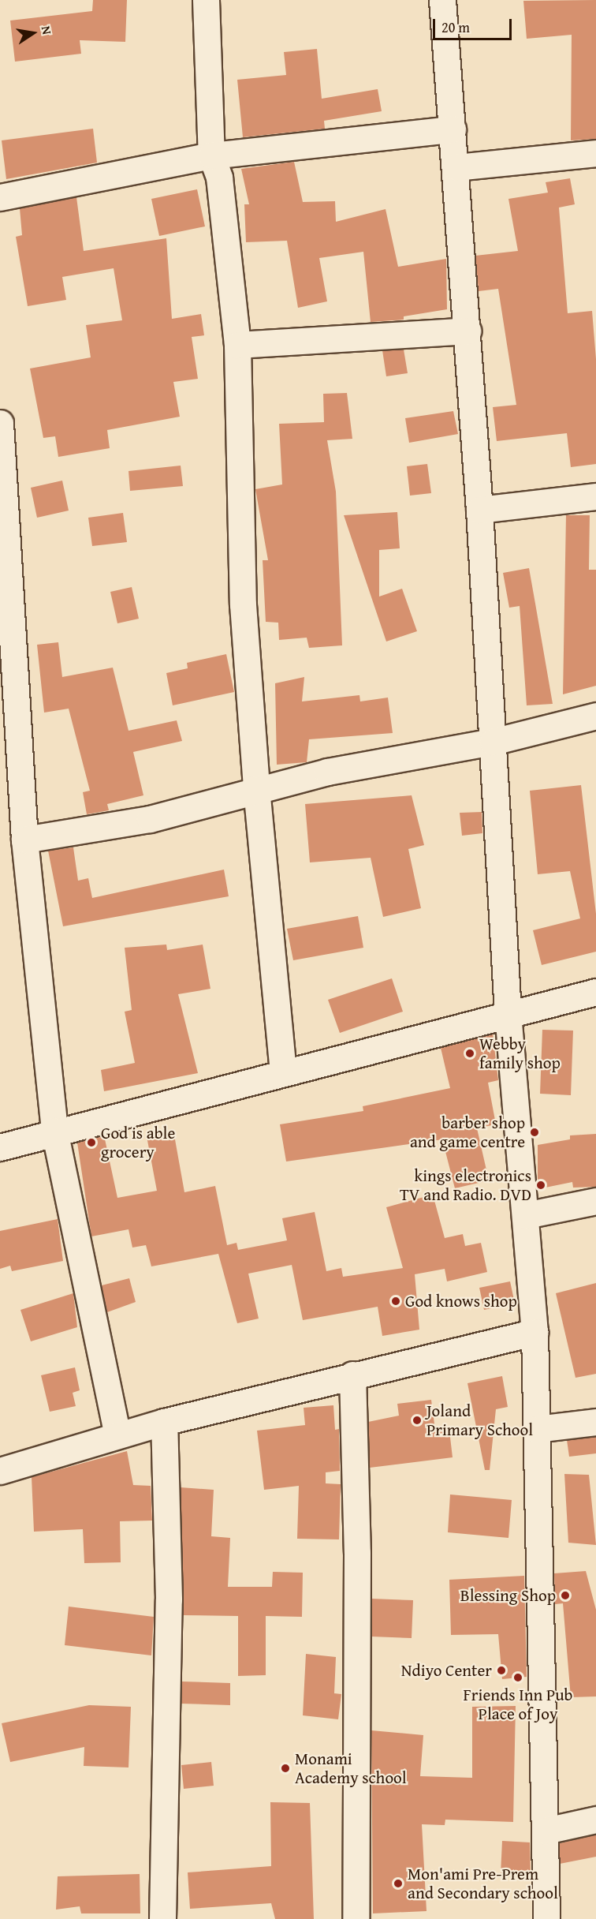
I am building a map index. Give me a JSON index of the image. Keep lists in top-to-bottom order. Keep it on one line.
{"places":["Webby family shop","barber shop and game centre","God is able grocery","kings electronics TV and Radio. DVD","God knows shop","Joland Primary School","Blessing Shop","Ndiyo Center","Friends Inn Pub Place of Joy","Monami Academy school","Mon'ami Pre-Prem and Secondary school"],"scale_bar":"20 m","north":"right"}
